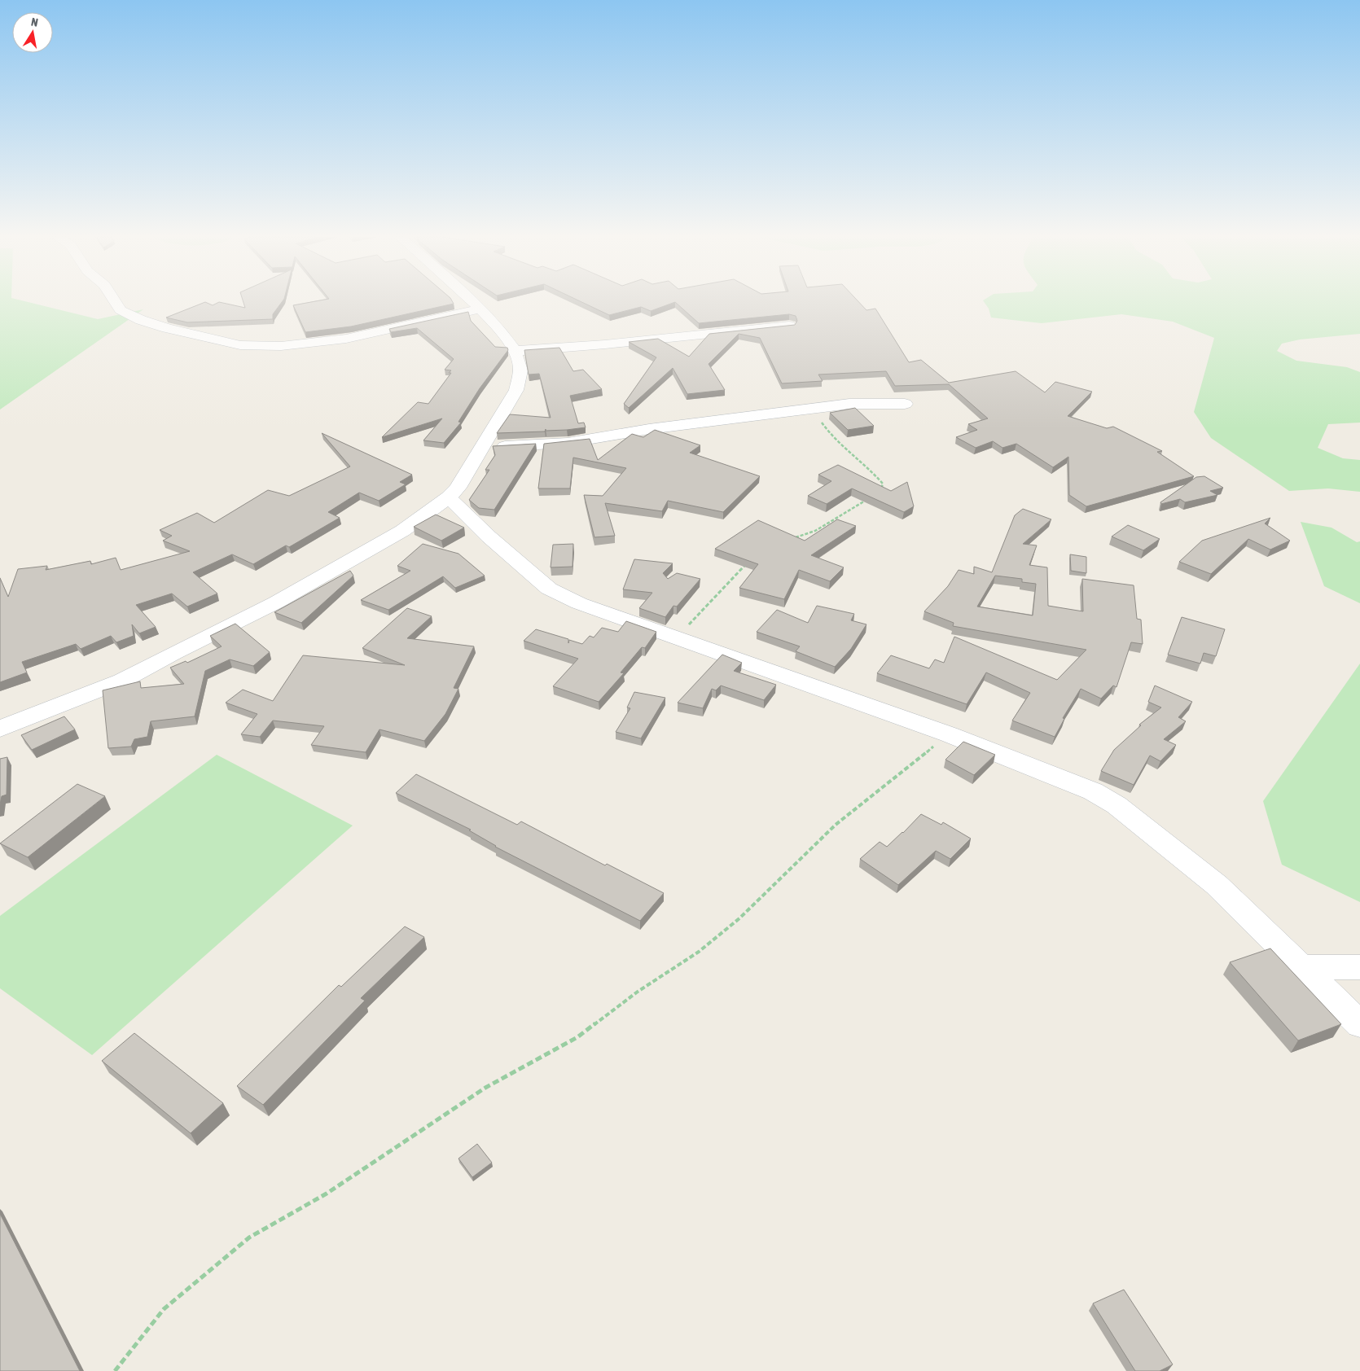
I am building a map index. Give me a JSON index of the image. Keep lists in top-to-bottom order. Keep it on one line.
{"north":"top"}
